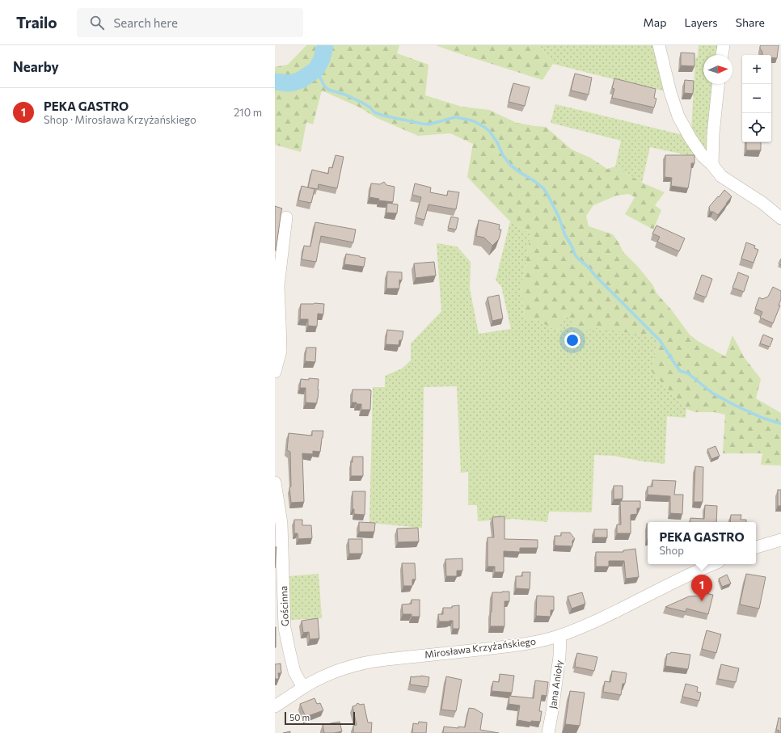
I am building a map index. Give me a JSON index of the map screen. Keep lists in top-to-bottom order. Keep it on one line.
{"streets":{"street":["Gościnna","Mirosława Krzyżańskiego","Jana Anioły"]},"crossings":[["Gościnna","Mirosława Krzyżańskiego"],["Mirosława Krzyżańskiego","Jana Anioły"]],"scale_bar":"50 m","north":"right","page":{"header":"Trailo","search":"Search here","nav":["Map","Layers","Share"],"heading":"Nearby","map_buttons":["+","−"],"list":[{"mark":"1","name":"PEKA GASTRO","note":"Shop · Mirosława Krzyżańskiego","value":"210 m"}],"popup":["PEKA GASTRO","Shop"],"pins":"1","scale":"50 m"}}
